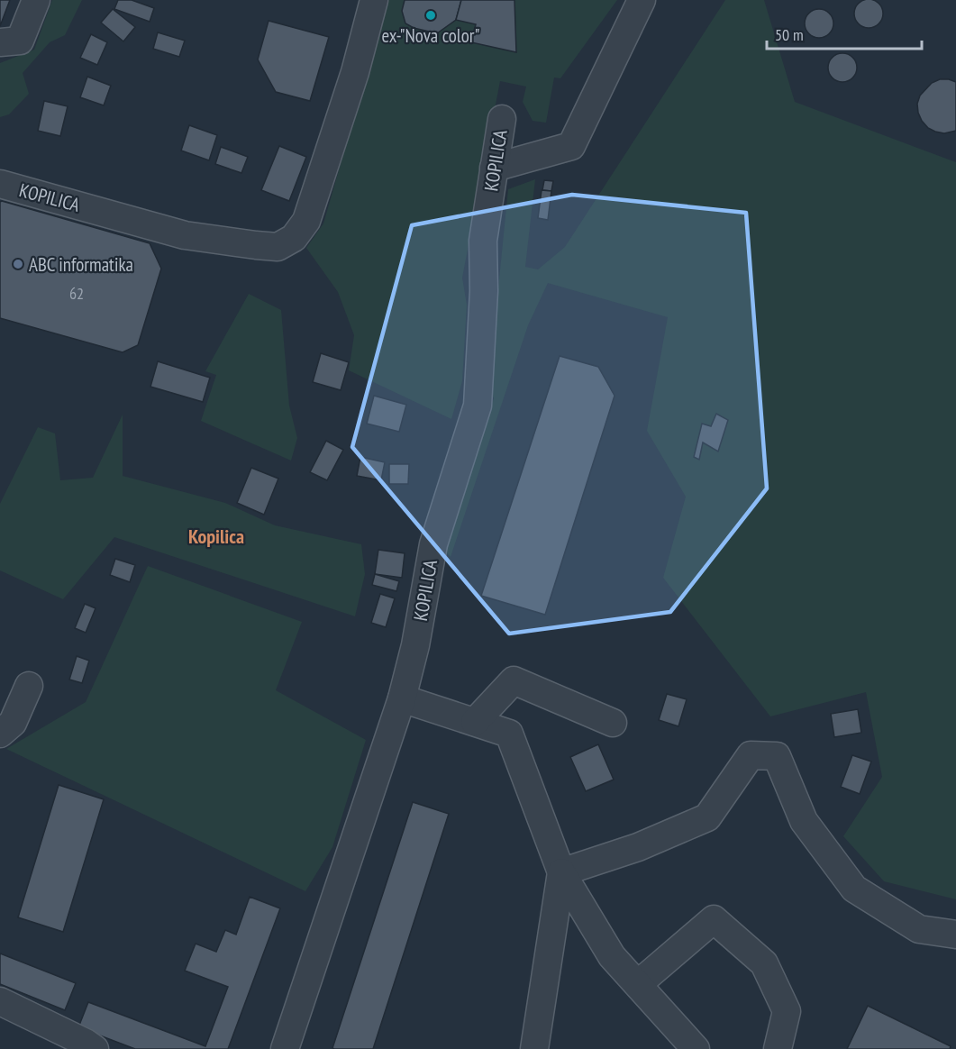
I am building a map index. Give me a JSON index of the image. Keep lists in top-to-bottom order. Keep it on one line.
{"streets":{"street":["KOPILICA"]},"districts":["Kopilica"],"places":["ex-\"Nova color\"","ABC informatika"],"house_numbers":["62"],"scale_bar":"50 m"}
